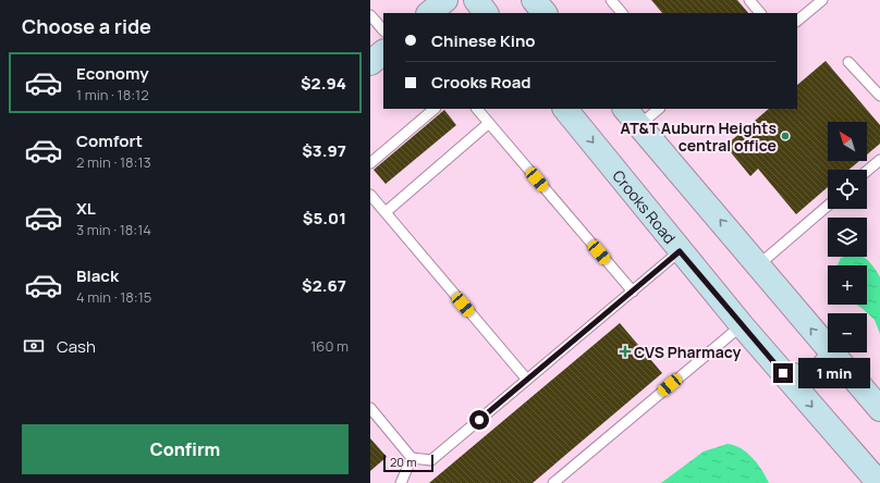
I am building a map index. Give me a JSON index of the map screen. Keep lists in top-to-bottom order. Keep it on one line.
{"streets":{"main road":["Crooks Road"]},"places":{"other":["AT&T Auburn Heights central office"],"health":["CVS Pharmacy"]},"scale_bar":"20 m","north":"top left","page":{"heading":"Choose a ride","banner":["Chinese Kino","Crooks Road"],"list":[{"name":"Economy","note":"1 min · 18:12","value":"$2.94"},{"name":"Comfort","note":"2 min · 18:13","value":"$3.97"},{"name":"XL","note":"3 min · 18:14","value":"$5.01"},{"name":"Black","note":"4 min · 18:15","value":"$2.67"}],"map_buttons":["+","−"],"pay":["Cash","160 m"],"bubble":"1 min","buttons":"Confirm","scale":"20 m"}}
